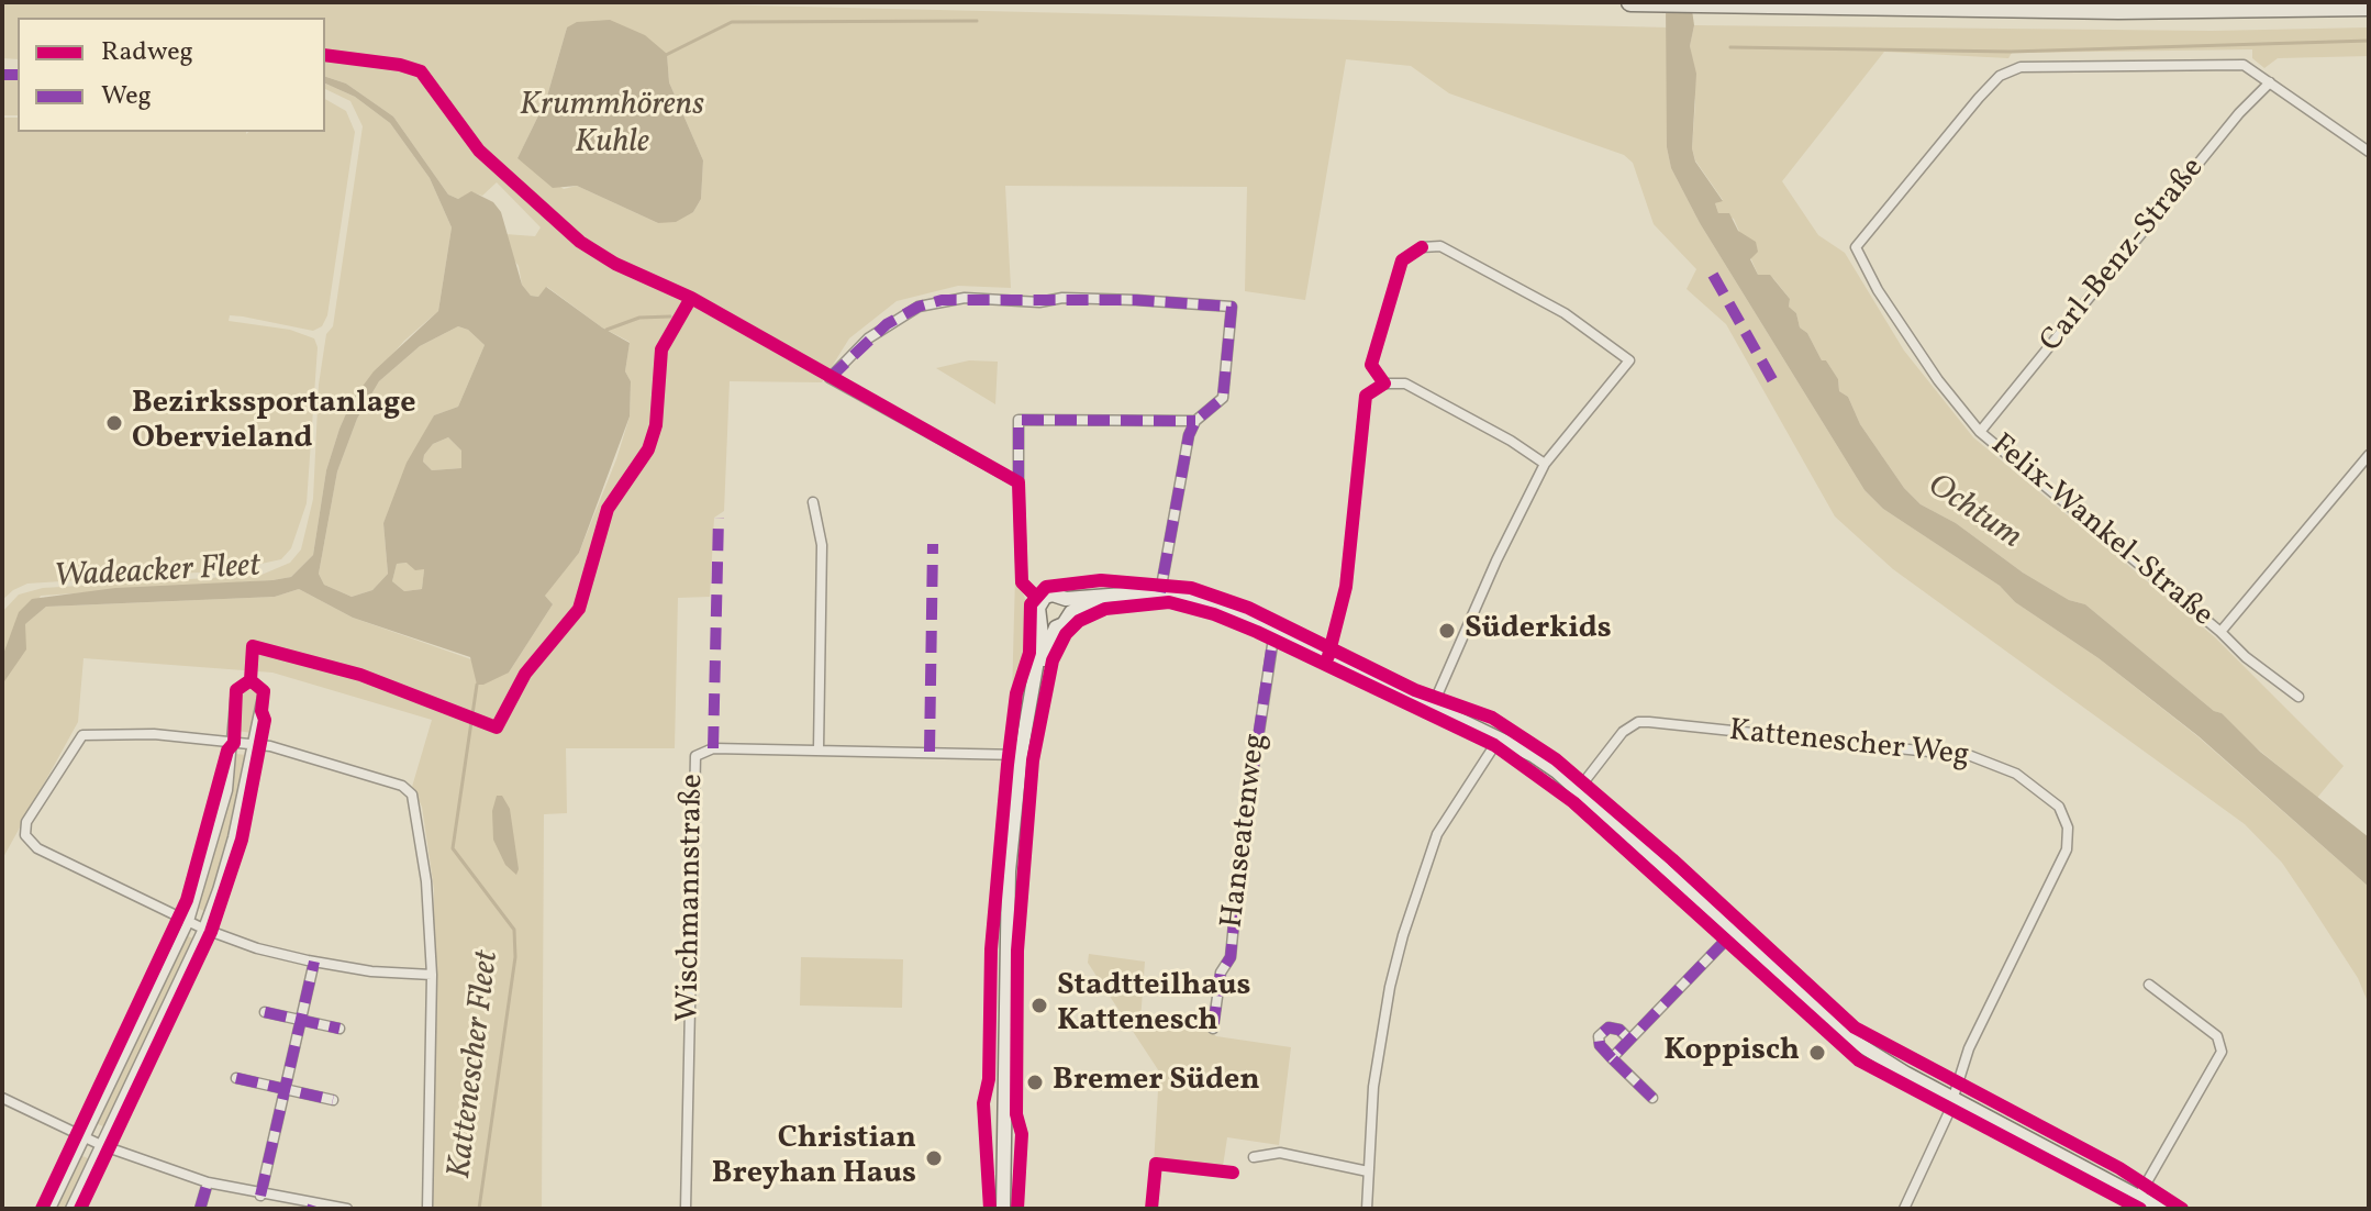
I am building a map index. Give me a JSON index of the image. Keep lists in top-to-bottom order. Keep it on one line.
{"streets":{"street":["Carl-Benz-Straße","Felix-Wankel-Straße","Kattenescher Weg","Hanseatenweg","Wischmannstraße"]},"crossings":[["Carl-Benz-Straße","Felix-Wankel-Straße"]],"water":["Krummhörens Kuhle","Ochtum","Wadeacker Fleet","Kattenescher Fleet"],"places":["Bezirkssportanlage Obervieland","Süderkids","Stadtteilhaus Kattenesch","Koppisch","Bremer Süden","Christian Breyhan Haus"],"legend":["Radweg","Weg"]}
